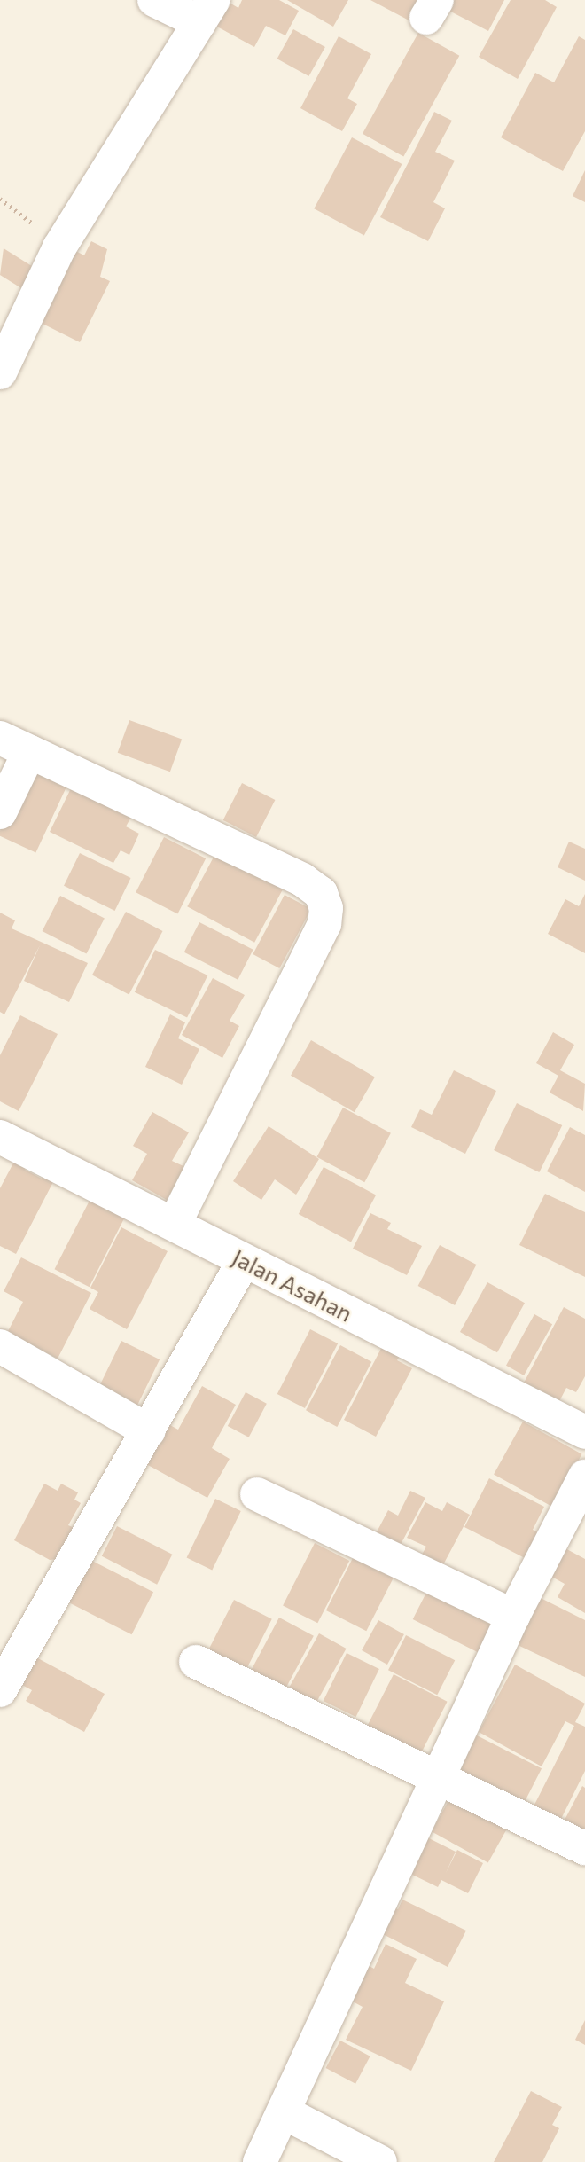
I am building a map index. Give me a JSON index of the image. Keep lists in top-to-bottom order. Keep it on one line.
{"streets":{"street":["Jalan Asahan"]}}
